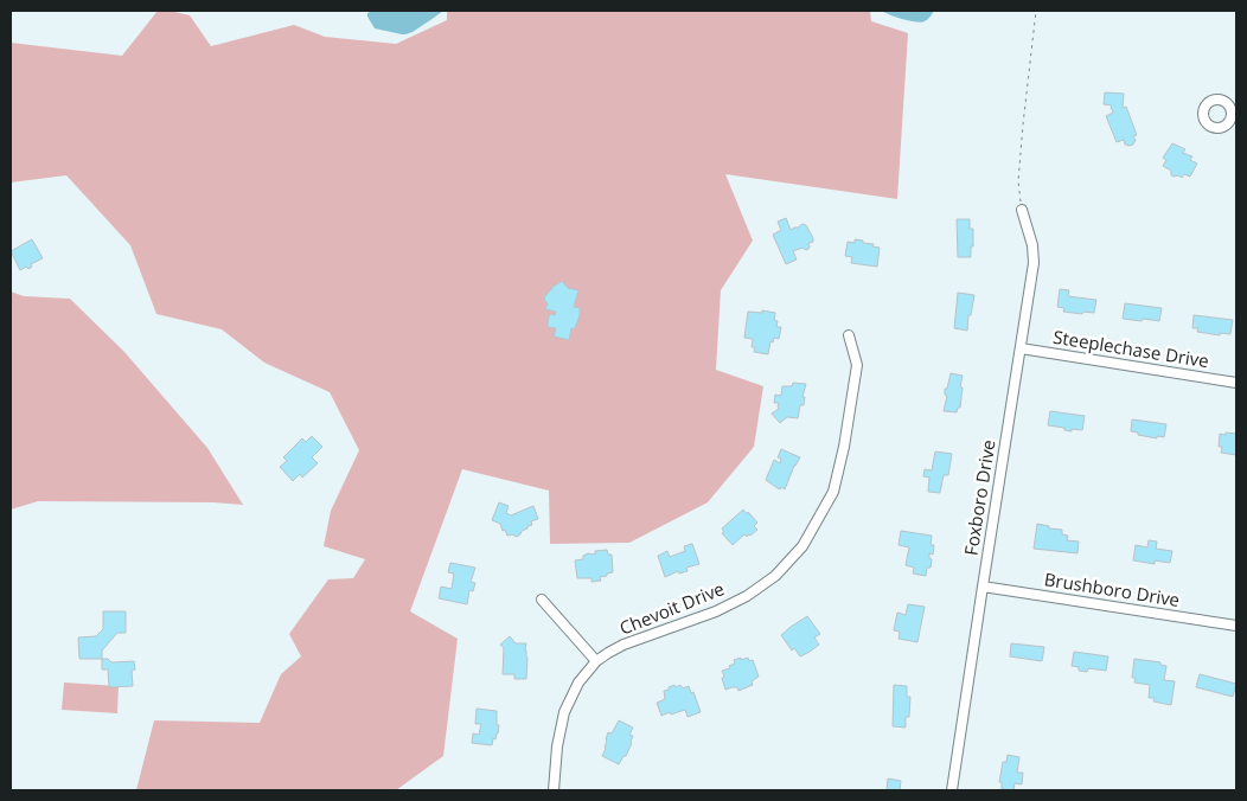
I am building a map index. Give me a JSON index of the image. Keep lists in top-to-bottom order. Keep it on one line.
{"streets":{"street":["Steeplechase Drive","Foxboro Drive","Brushboro Drive","Chevoit Drive"]},"crossings":[["Steeplechase Drive","Foxboro Drive"],["Foxboro Drive","Brushboro Drive"]]}
